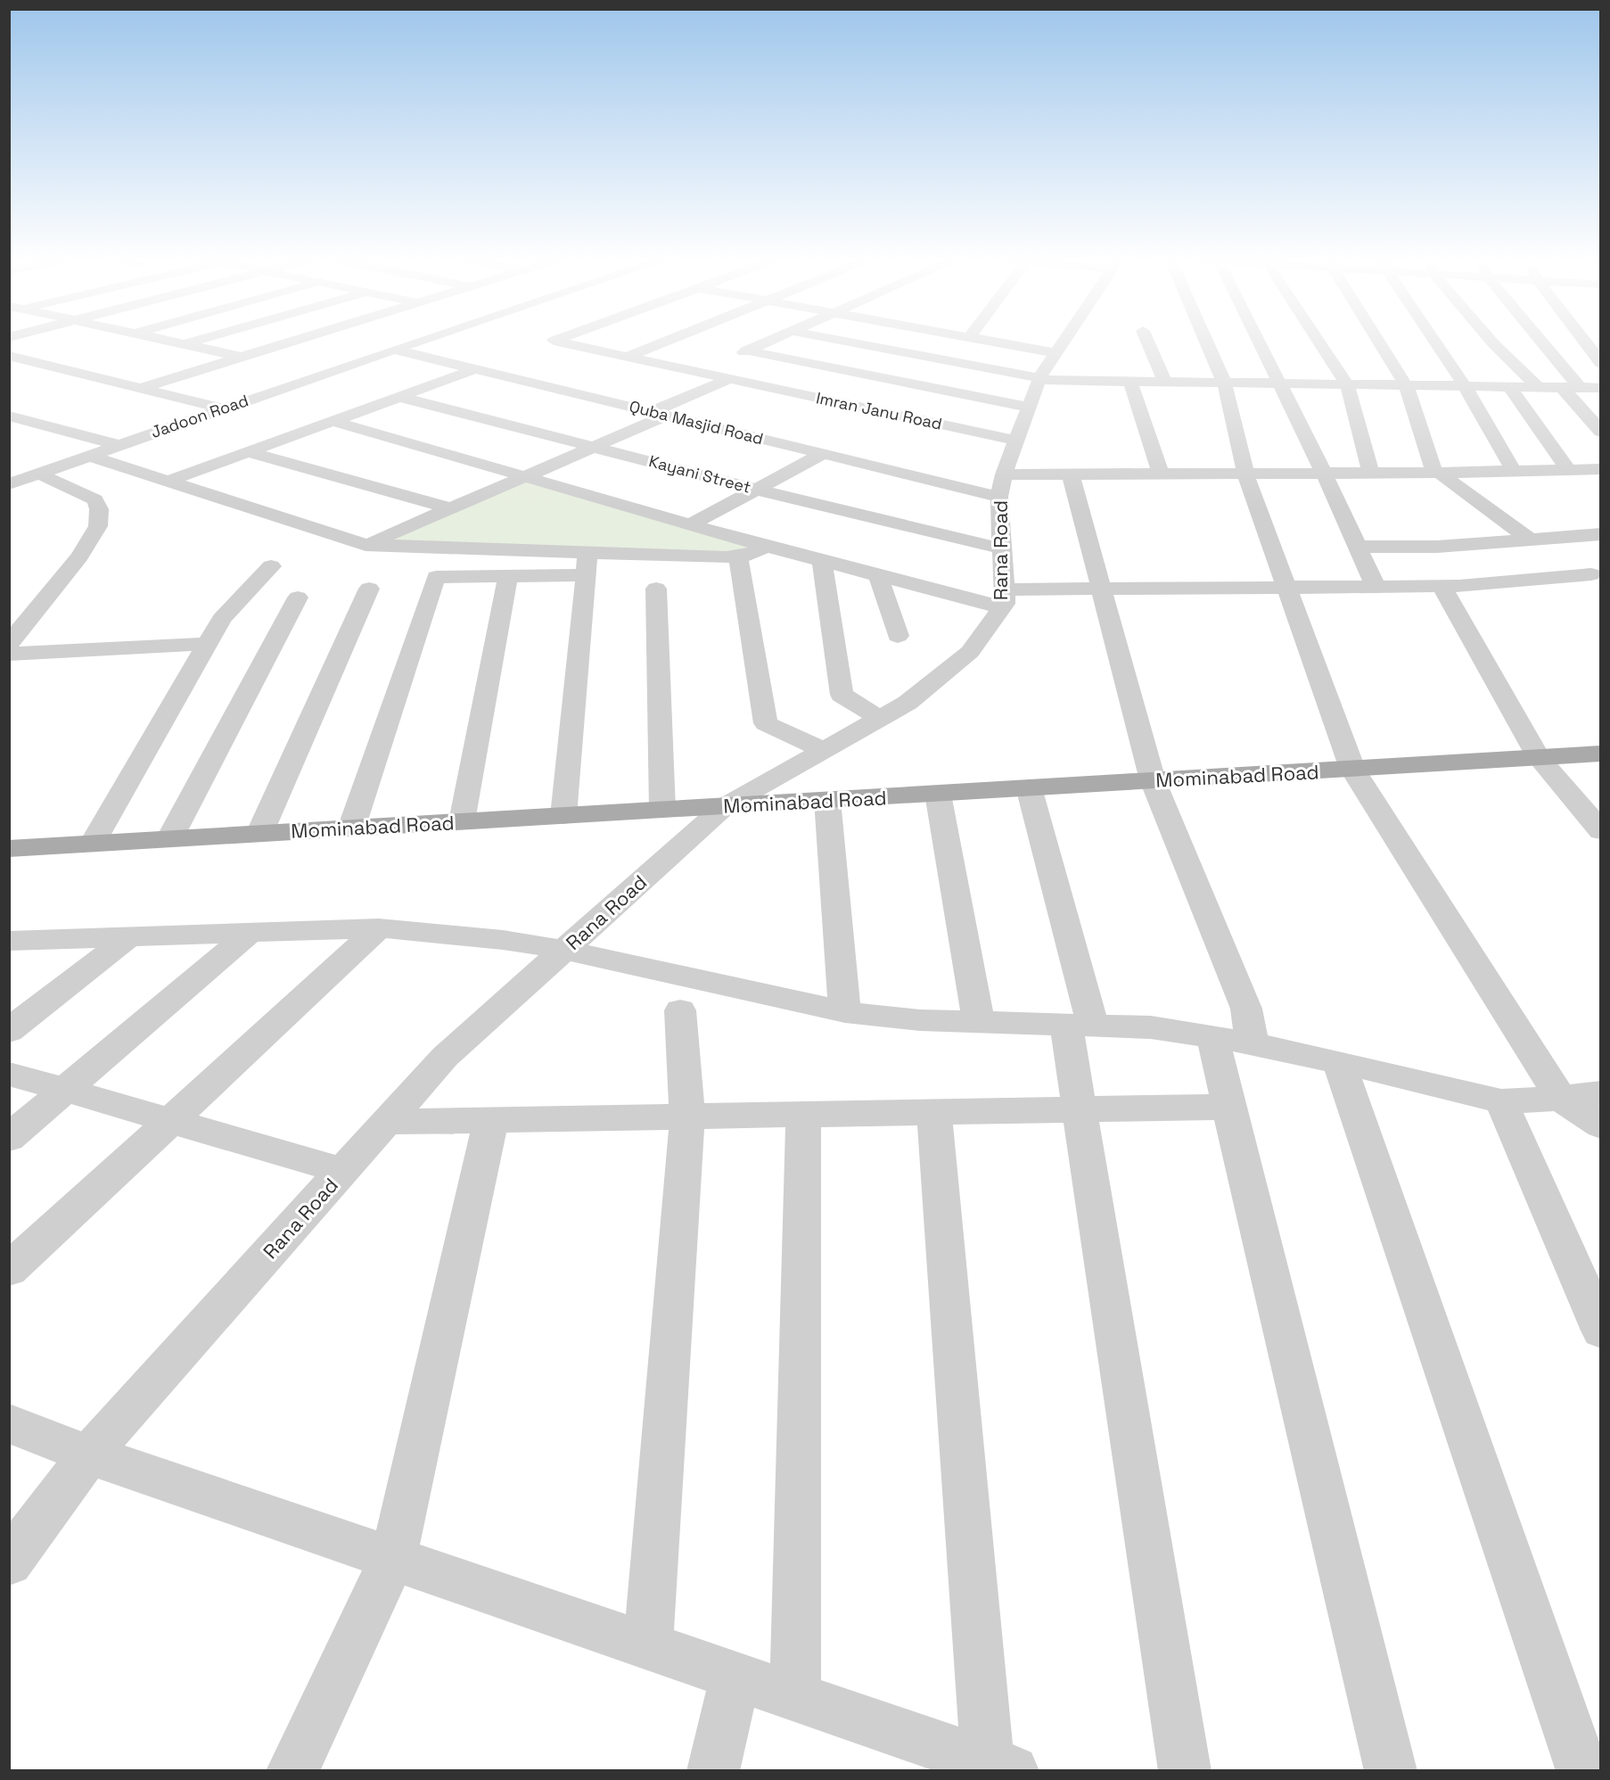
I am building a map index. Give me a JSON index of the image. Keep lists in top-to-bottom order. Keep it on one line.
{"streets":{"main road":["Mominabad Road"],"street":["Imran Janu Road","Jadoon Road","Quba Masjid Road","Kayani Street","Rana Road"]},"crossings":[["Imran Janu Road","Rana Road"],["Jadoon Road","Quba Masjid Road"],["Quba Masjid Road","Rana Road"],["Kayani Street","Rana Road"],["Rana Road","Mominabad Road"]]}
